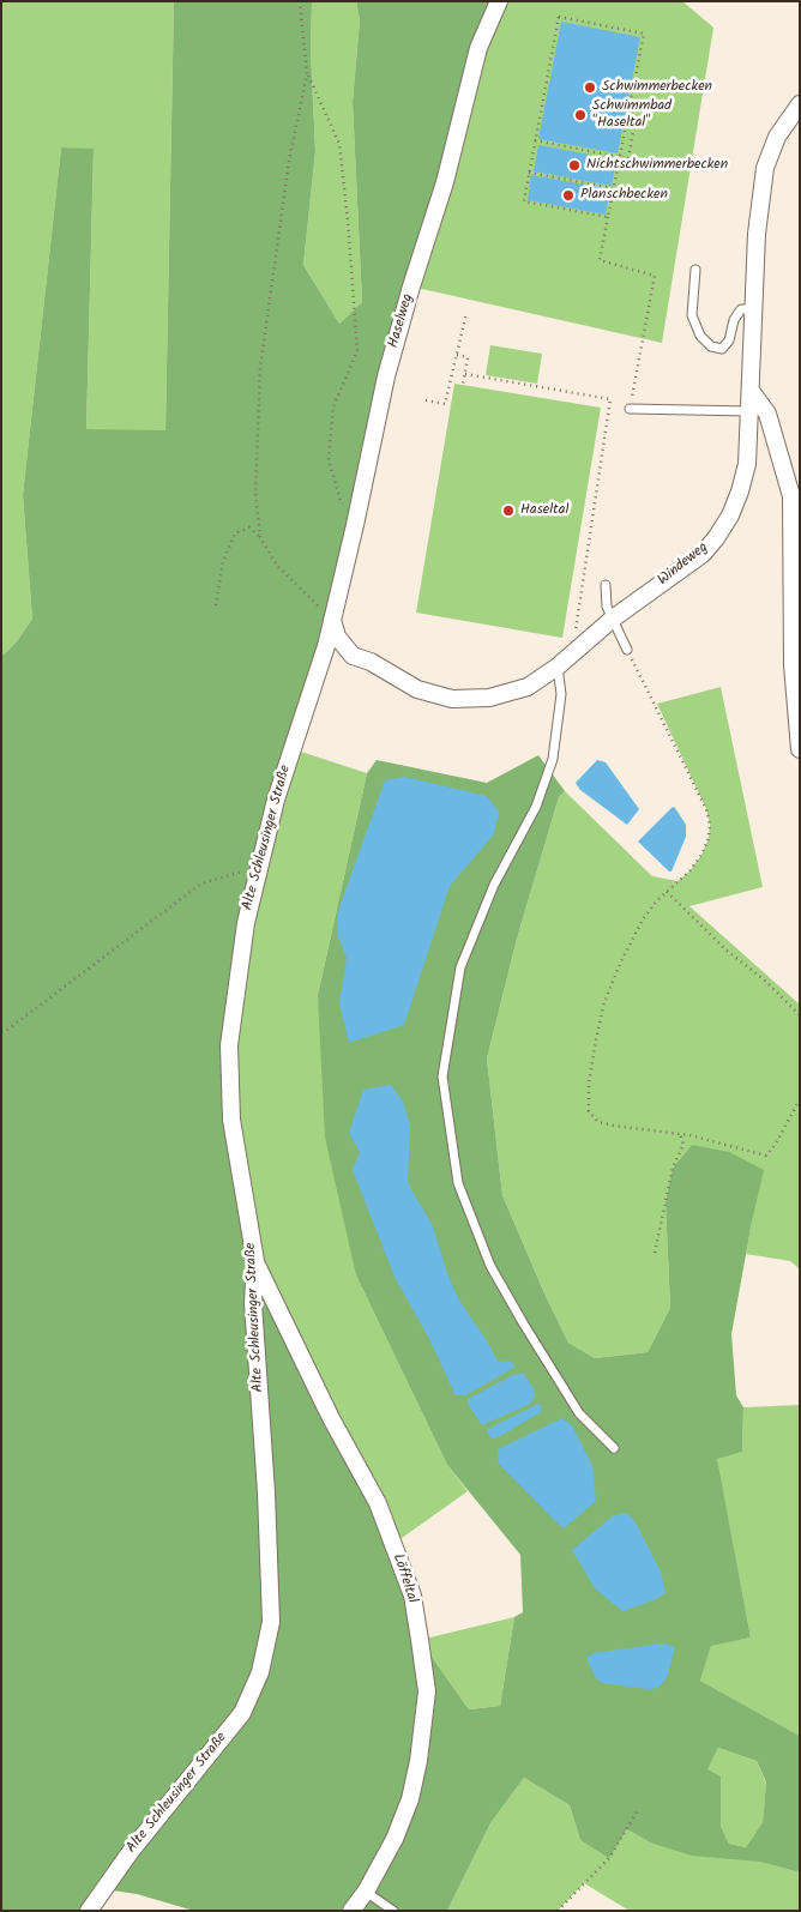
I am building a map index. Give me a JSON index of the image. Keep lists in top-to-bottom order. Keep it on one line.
{"streets":{"street":["Haselweg","Windeweg","Alte Schleusinger Straße","Löffeltal"]},"crossings":[["Haselweg","Alte Schleusinger Straße"],["Alte Schleusinger Straße","Löffeltal"]],"places":["Schwimmerbecken","Schwimmbad \"Haseltal\"","Nichtschwimmerbecken","Planschbecken","Haseltal"]}
